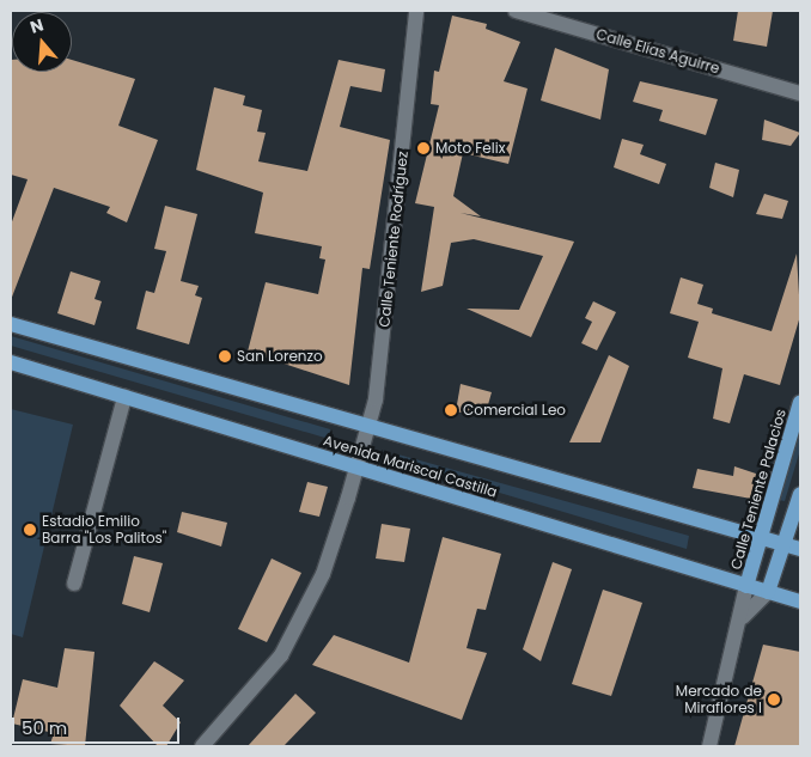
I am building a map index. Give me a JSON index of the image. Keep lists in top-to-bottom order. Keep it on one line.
{"streets":{"main road":["Avenida Mariscal Castilla","Calle Teniente Palacios"],"street":["Calle Elías Aguirre","Calle Teniente Rodríguez"]},"crossings":[["Calle Teniente Rodríguez","Avenida Mariscal Castilla"],["Avenida Mariscal Castilla","Calle Teniente Palacios"]],"places":["Moto Felix","San Lorenzo","Comercial Leo","Estadio Emilio Barra \"Los Palitos\"","Mercado de Miraflores I"],"scale_bar":"50 m","north":"top"}
